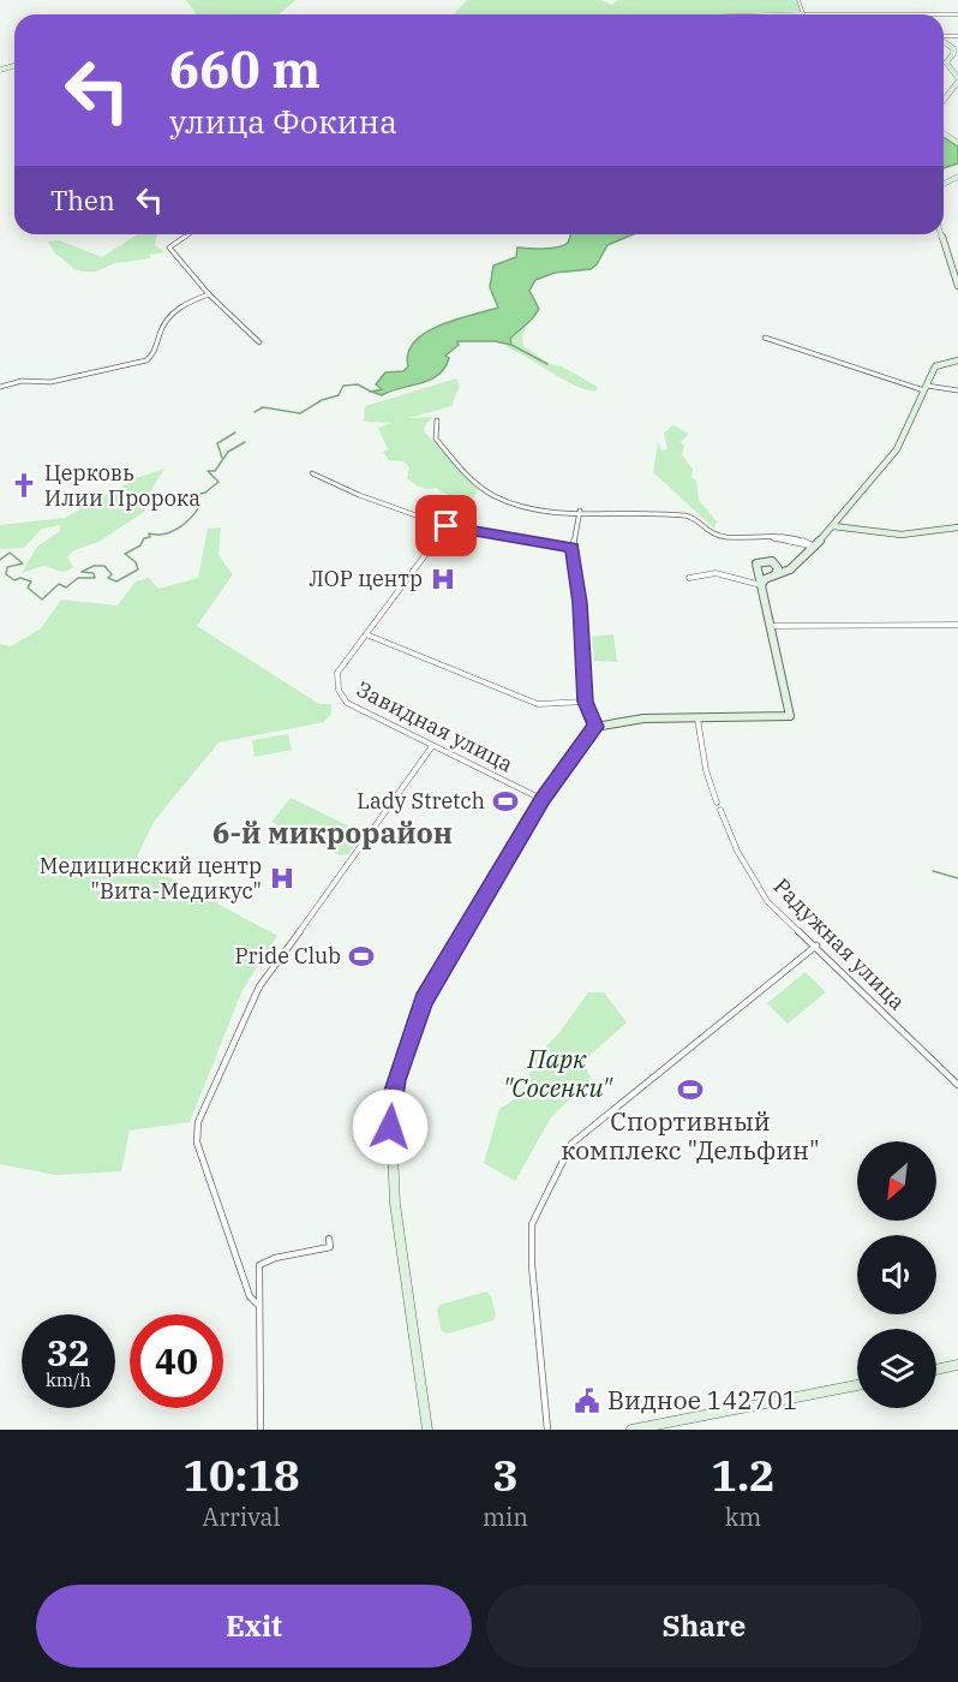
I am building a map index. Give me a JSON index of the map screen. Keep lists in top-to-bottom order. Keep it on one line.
{"streets":{"street":["Завидная улица","Радужная улица"]},"districts":["6-й микрорайон"],"parks":["Парк \"Сосенки\""],"places":{"church":["Церковь Илии Пророка"],"hospital":["ЛОР центр","Медицинский центр \"Вита-Медикус\""],"sports":["Lady Stretch","Pride Club","Спортивный комплекс \"Дельфин\""],"public building":["Видное 142701"]},"north":"bottom left","page":{"turn":["660 m","улица Фокина"],"then":"Then","speed":"32 km/h","limit":"40","eta":["10:18","Arrival","3","min","1.2","km"],"buttons":["Exit","Share"]}}
